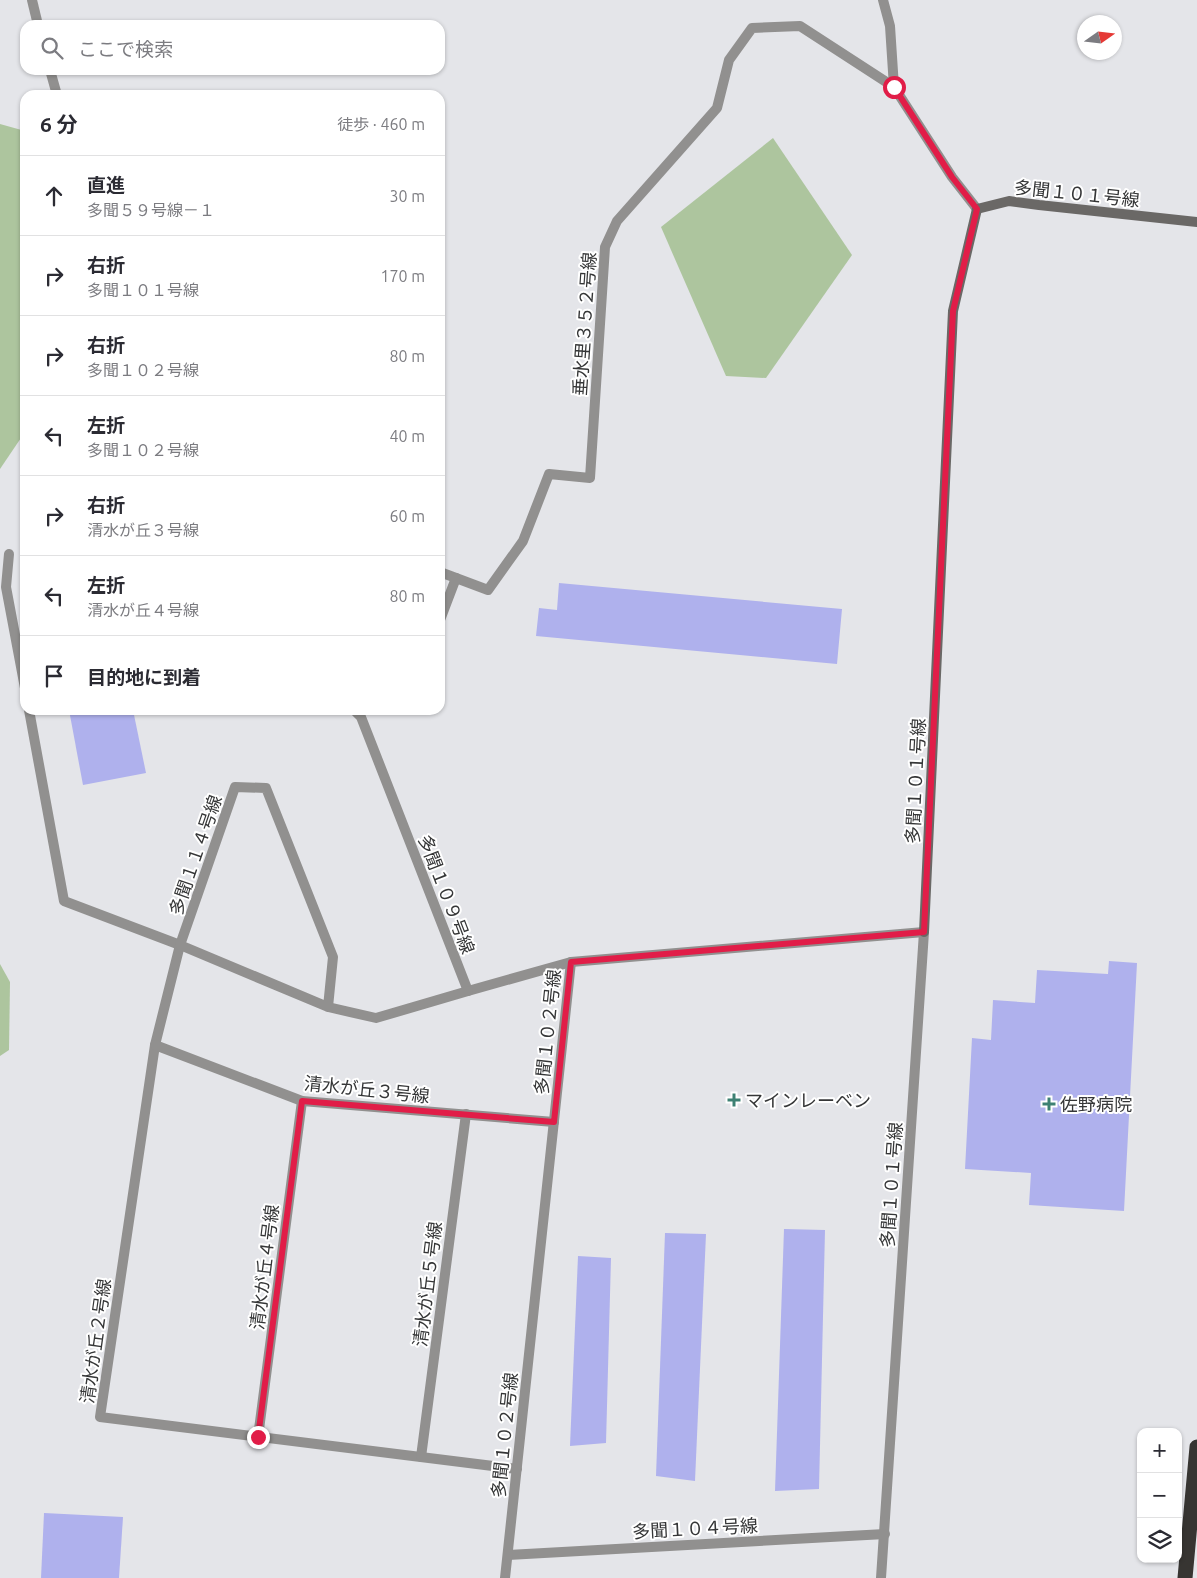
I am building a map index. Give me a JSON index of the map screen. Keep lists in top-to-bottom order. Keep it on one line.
{"streets":{"street":["多聞１０１号線","垂水里３５２号線","多聞１１４号線","多聞１０９号線","多聞１０２号線","清水が丘３号線","清水が丘４号線","清水が丘５号線","清水が丘２号線","多聞１０４号線"]},"crossings":[["多聞１０１号線","多聞１０２号線"],["多聞１０１号線","多聞１０４号線"],["多聞１１４号線","清水が丘２号線"],["多聞１０２号線","清水が丘３号線"],["多聞１０２号線","清水が丘２号線"],["多聞１０２号線","多聞１０４号線"],["清水が丘３号線","清水が丘４号線"],["清水が丘３号線","清水が丘５号線"],["清水が丘３号線","清水が丘２号線"],["清水が丘４号線","清水が丘２号線"],["清水が丘５号線","清水が丘２号線"]],"places":{"health":["マインレーベン","佐野病院"]},"north":"right","page":{"search":"ここで検索","heading":["6 分","徒歩 · 460 m"],"list":[["直進","多聞５９号線－１","30 m"],["右折","多聞１０１号線","170 m"],["右折","多聞１０２号線","80 m"],["左折","多聞１０２号線","40 m"],["右折","清水が丘３号線","60 m"],["左折","清水が丘４号線","80 m"],"目的地に到着"],"map_buttons":["+","−"]}}
